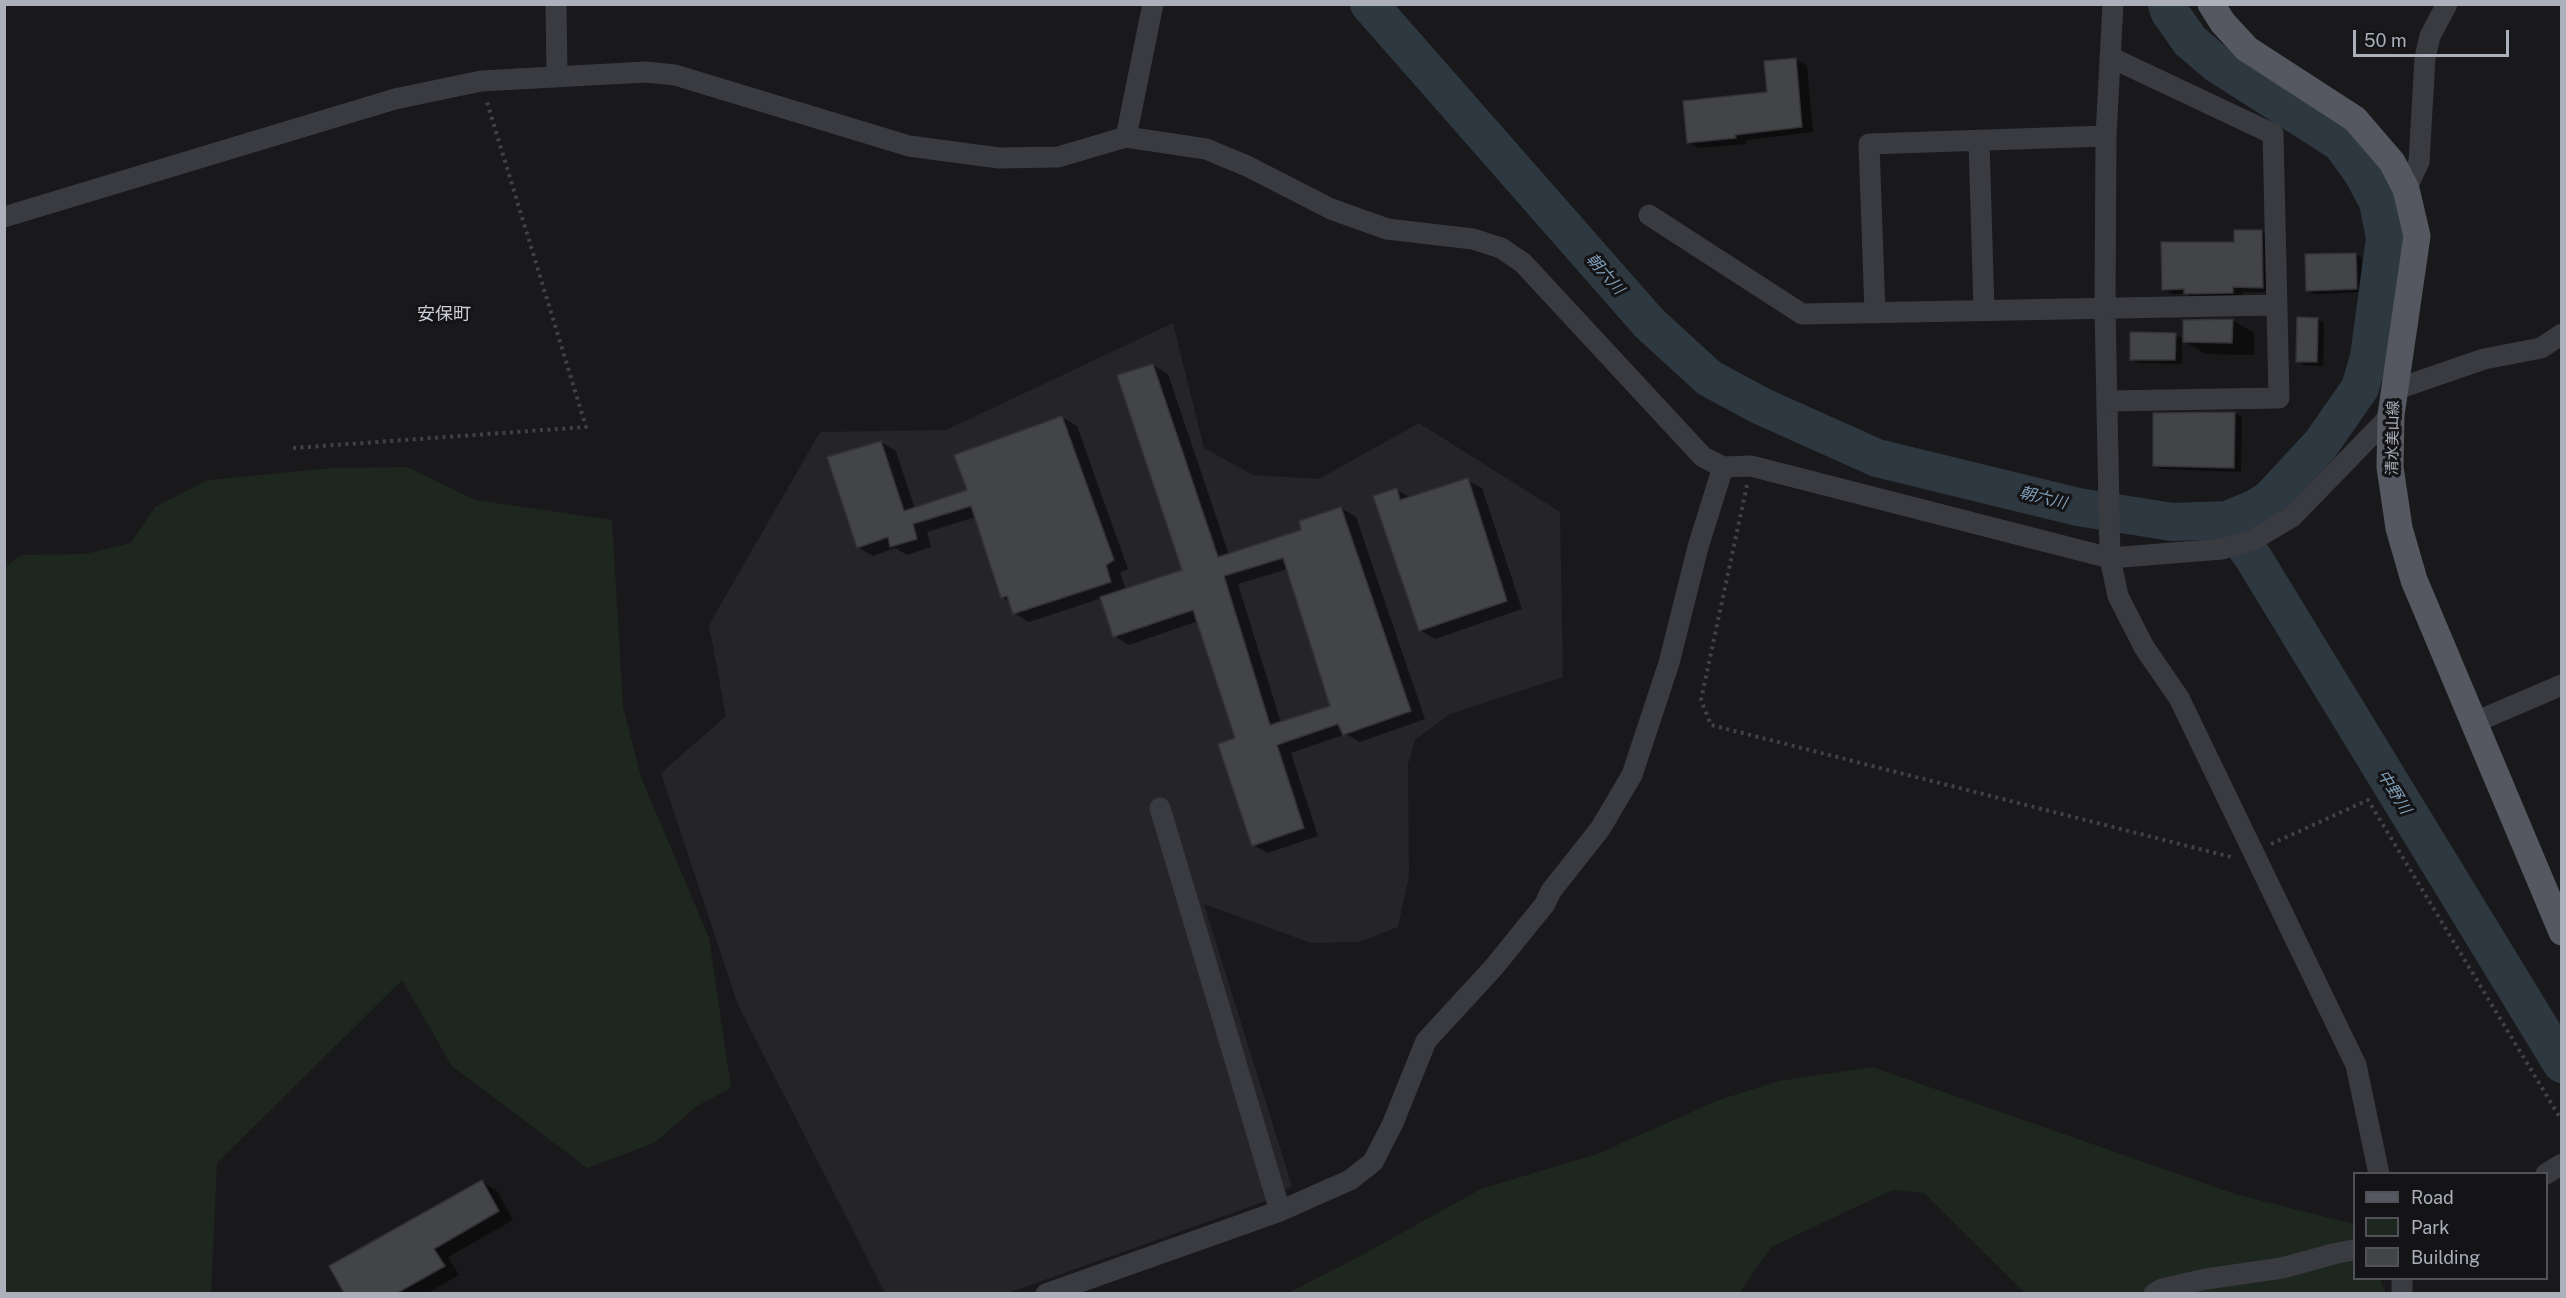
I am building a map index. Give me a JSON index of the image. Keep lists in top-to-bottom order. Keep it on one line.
{"streets":{"main road":["清水美山線"]},"districts":["安保町"],"water":["朝六川","中野川"],"legend":["Road","Park","Building"],"scale_bar":"50 m"}
